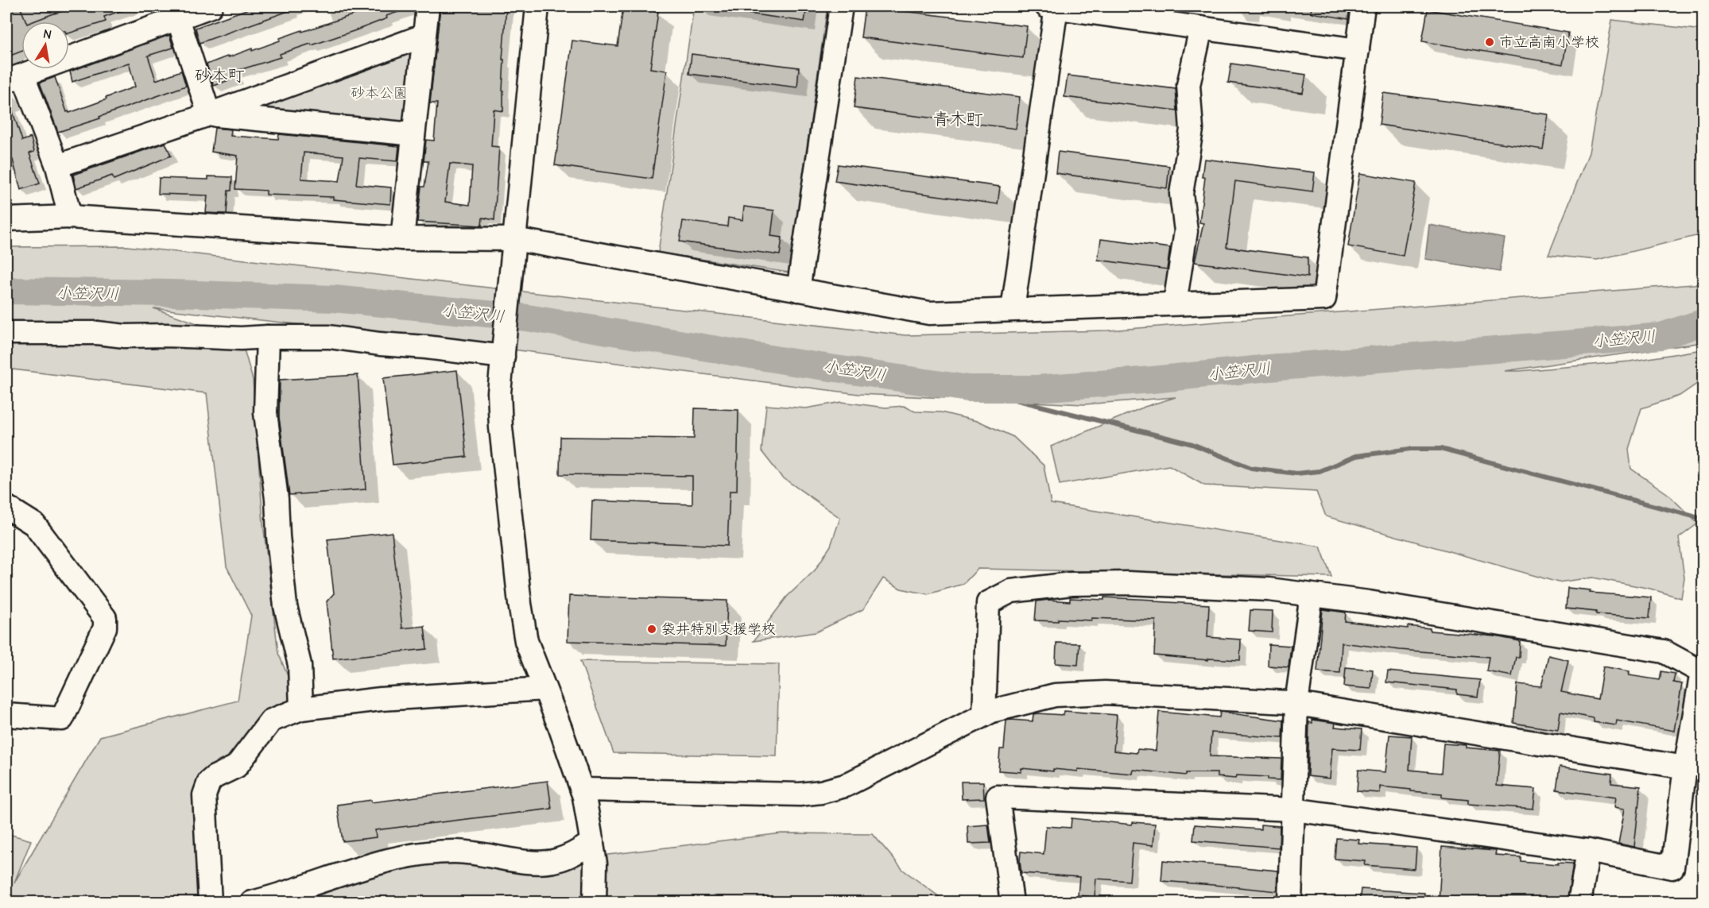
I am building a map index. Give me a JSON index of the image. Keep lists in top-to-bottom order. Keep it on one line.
{"districts":["砂本町","青木町"],"water":["小笠沢川"],"parks":["砂本公園"],"places":["市立高南小学校","袋井特別支援学校"],"north":"top"}
